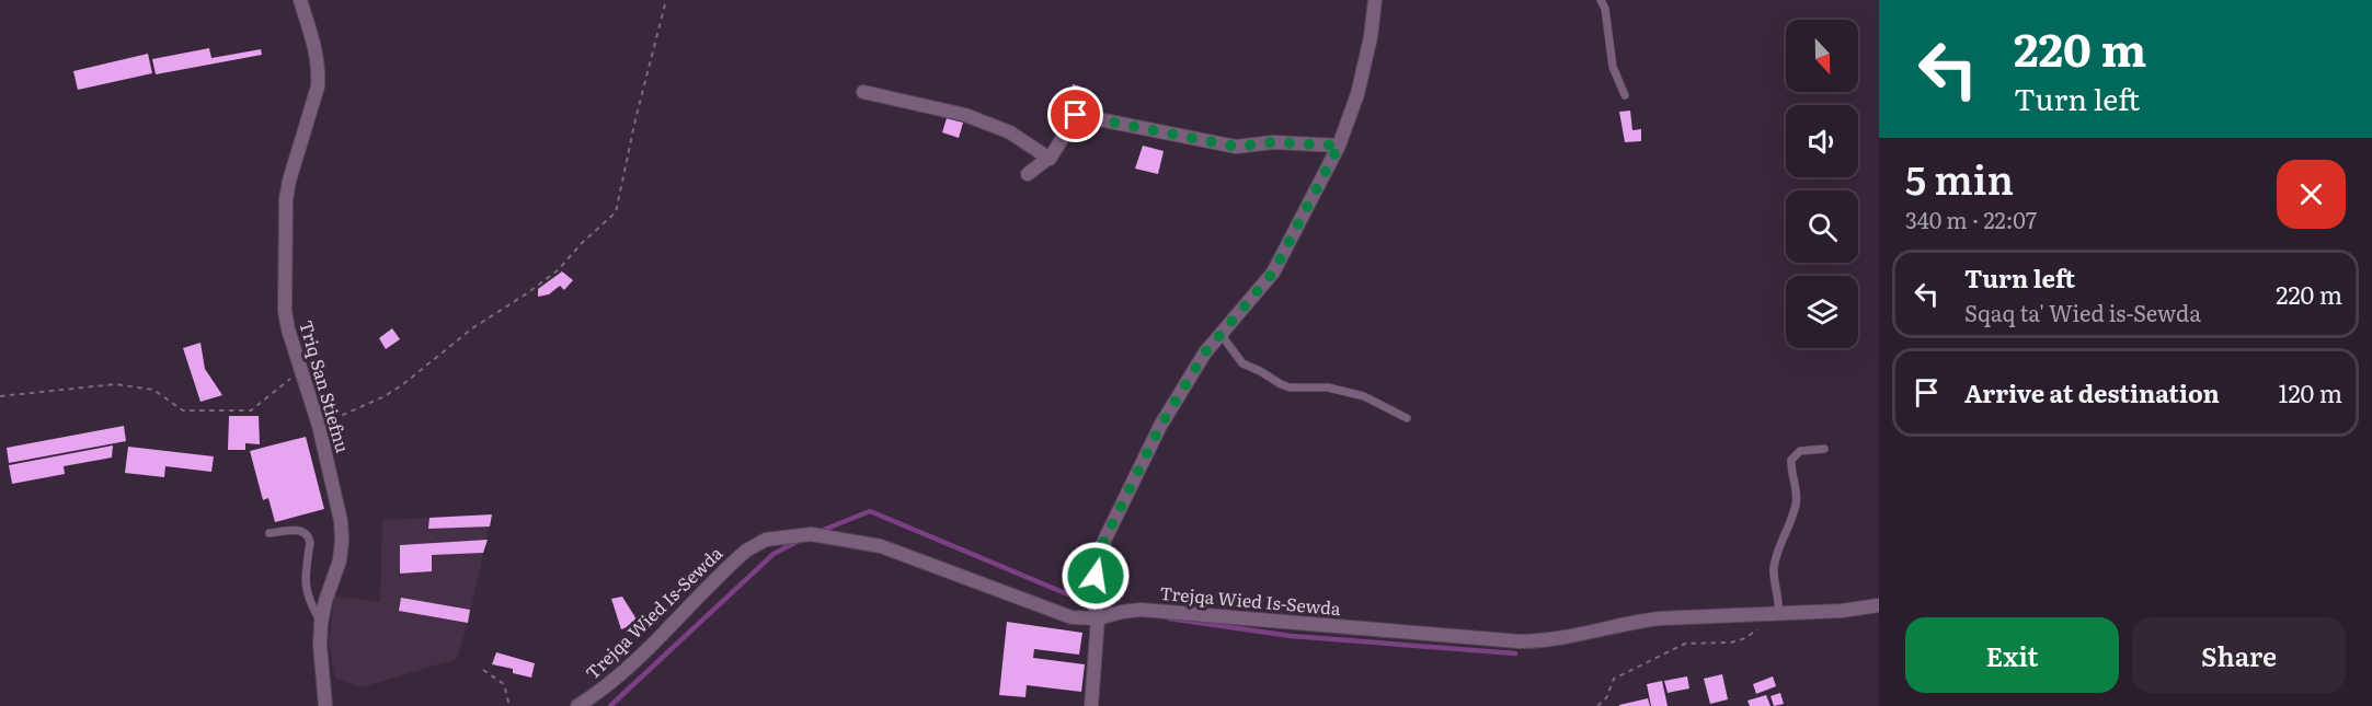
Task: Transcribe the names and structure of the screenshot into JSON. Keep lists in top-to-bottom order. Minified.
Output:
{"streets":{"street":["Triq San Stiefnu","Trejqa Wied Is-Sewda"]},"north":"bottom","page":{"turn":["220 m","Turn left"],"heading":["5 min","340 m · 22:07"],"list":[{"name":"Turn left","note":"Sqaq ta' Wied is-Sewda","value":"220 m"},{"name":"Arrive at destination","value":"120 m"}],"buttons":["Exit","Share"]}}
